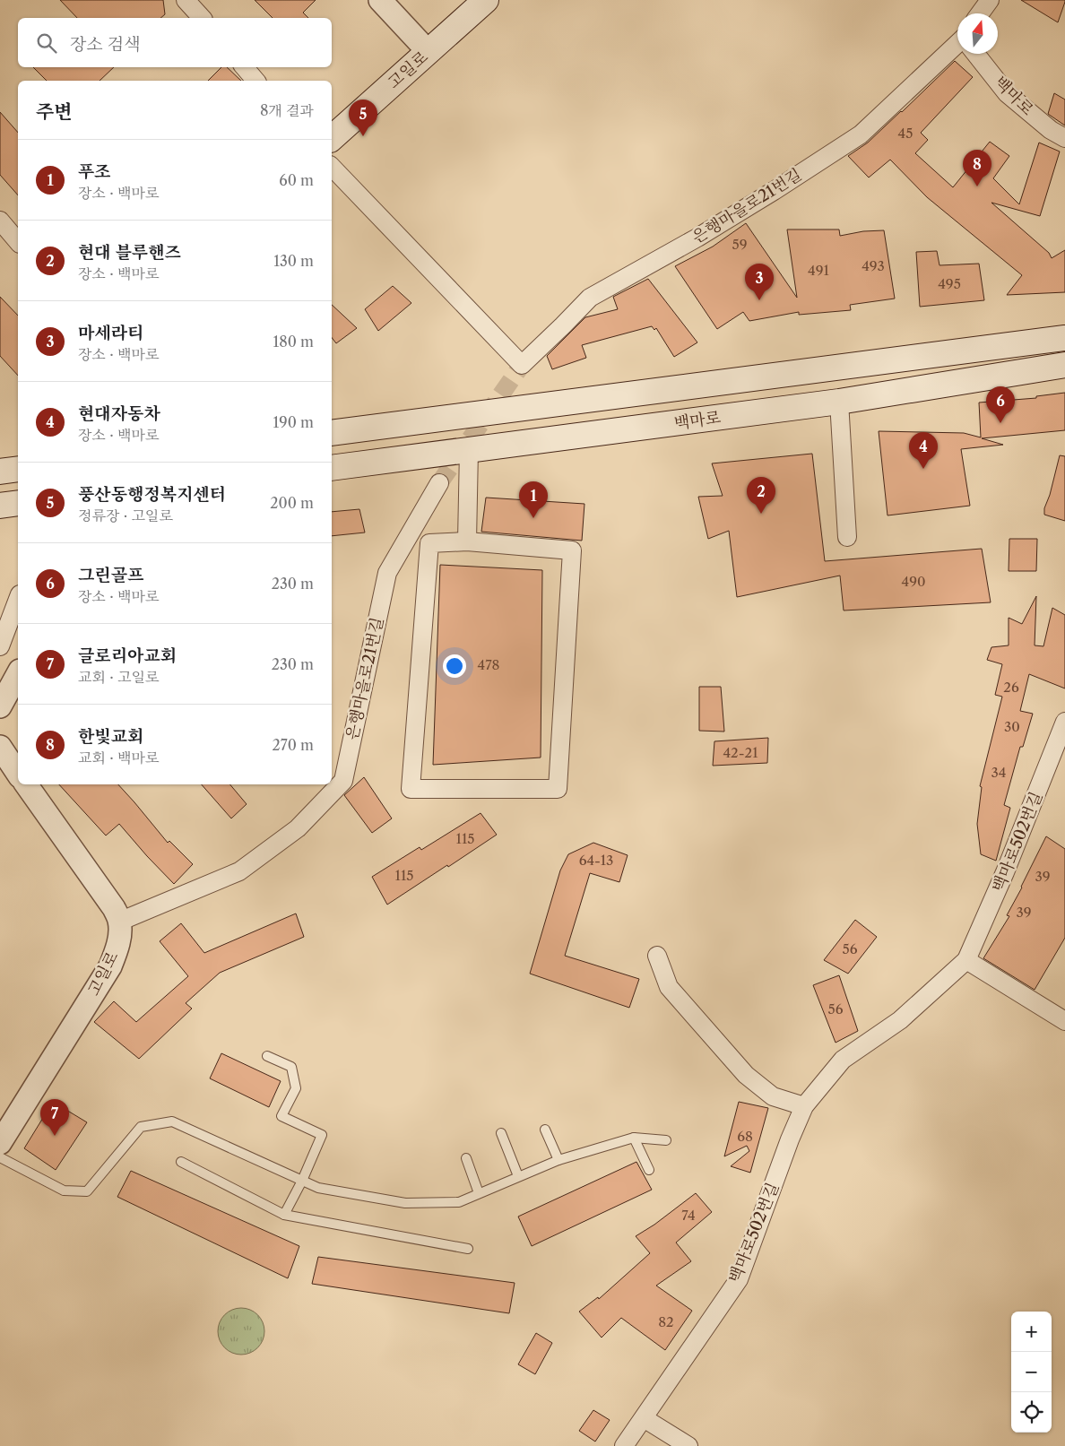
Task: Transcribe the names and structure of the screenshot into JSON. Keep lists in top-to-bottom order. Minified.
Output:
{"streets":{"main road":["고일로","백마로"],"street":["은행마을로21번길","백마로502번길"]},"crossings":[["고일로","은행마을로21번길"]],"house_numbers":["45","59","493","491","495","490","478","26","30","42-21","34","115","64-13","115","39","39","56","56","68","74","82"],"north":"top","page":{"search":"장소 검색","heading":["주변","8개 결과"],"pins":["5","8","3","6","4","2","1","7"],"list":[{"mark":"1","name":"푸조","note":"장소 · 백마로","value":"60 m"},{"mark":"2","name":"현대 블루핸즈","note":"장소 · 백마로","value":"130 m"},{"mark":"3","name":"마세라티","note":"장소 · 백마로","value":"180 m"},{"mark":"4","name":"현대자동차","note":"장소 · 백마로","value":"190 m"},{"mark":"5","name":"풍산동행정복지센터","note":"정류장 · 고일로","value":"200 m"},{"mark":"6","name":"그린골프","note":"장소 · 백마로","value":"230 m"},{"mark":"7","name":"글로리아교회","note":"교회 · 고일로","value":"230 m"},{"mark":"8","name":"한빛교회","note":"교회 · 백마로","value":"270 m"}],"map_buttons":["+","−"]}}
